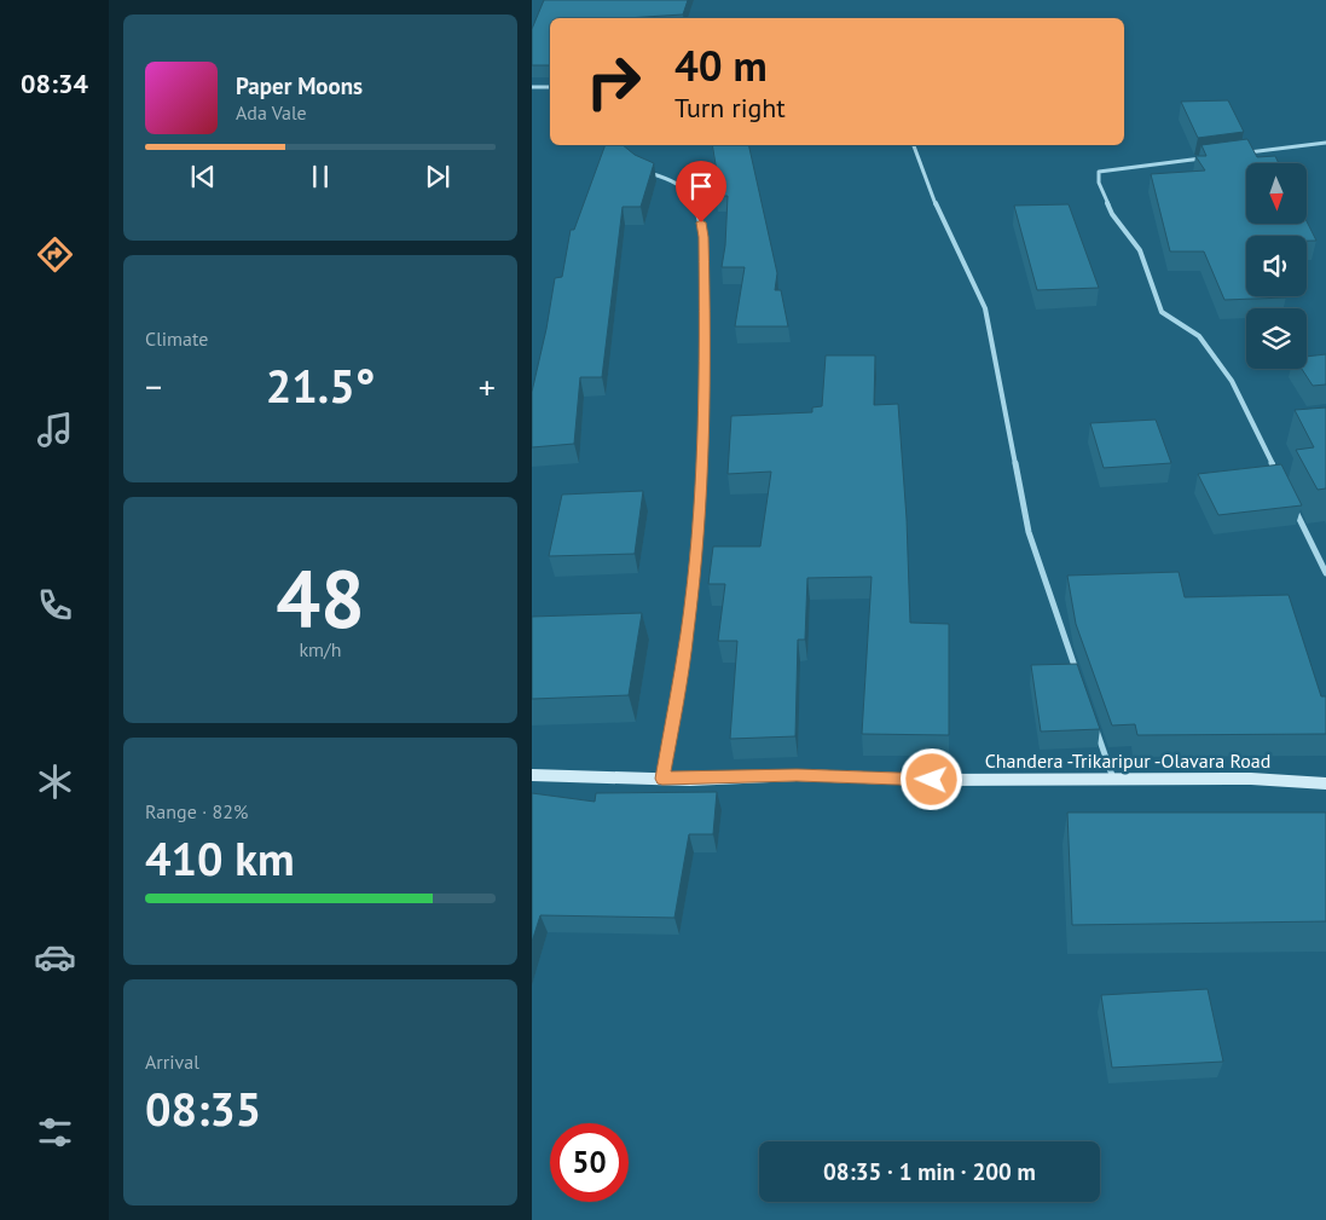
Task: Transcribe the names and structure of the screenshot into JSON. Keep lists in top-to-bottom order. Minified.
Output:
{"streets":{"main road":["Chandera -Trikaripur -Olavara Road"]},"north":"bottom","page":{"tabs":"08:34","turn":["40 m","Turn right"],"song":["Paper Moons","Ada Vale"],"tile":["Climate",["48","km/h"],["Range · 82%","410 km"],["Arrival","08:35"]],"heat":["−","21.5°","+"],"limit":"50","trip":"08:35 · 1 min · 200 m"}}
